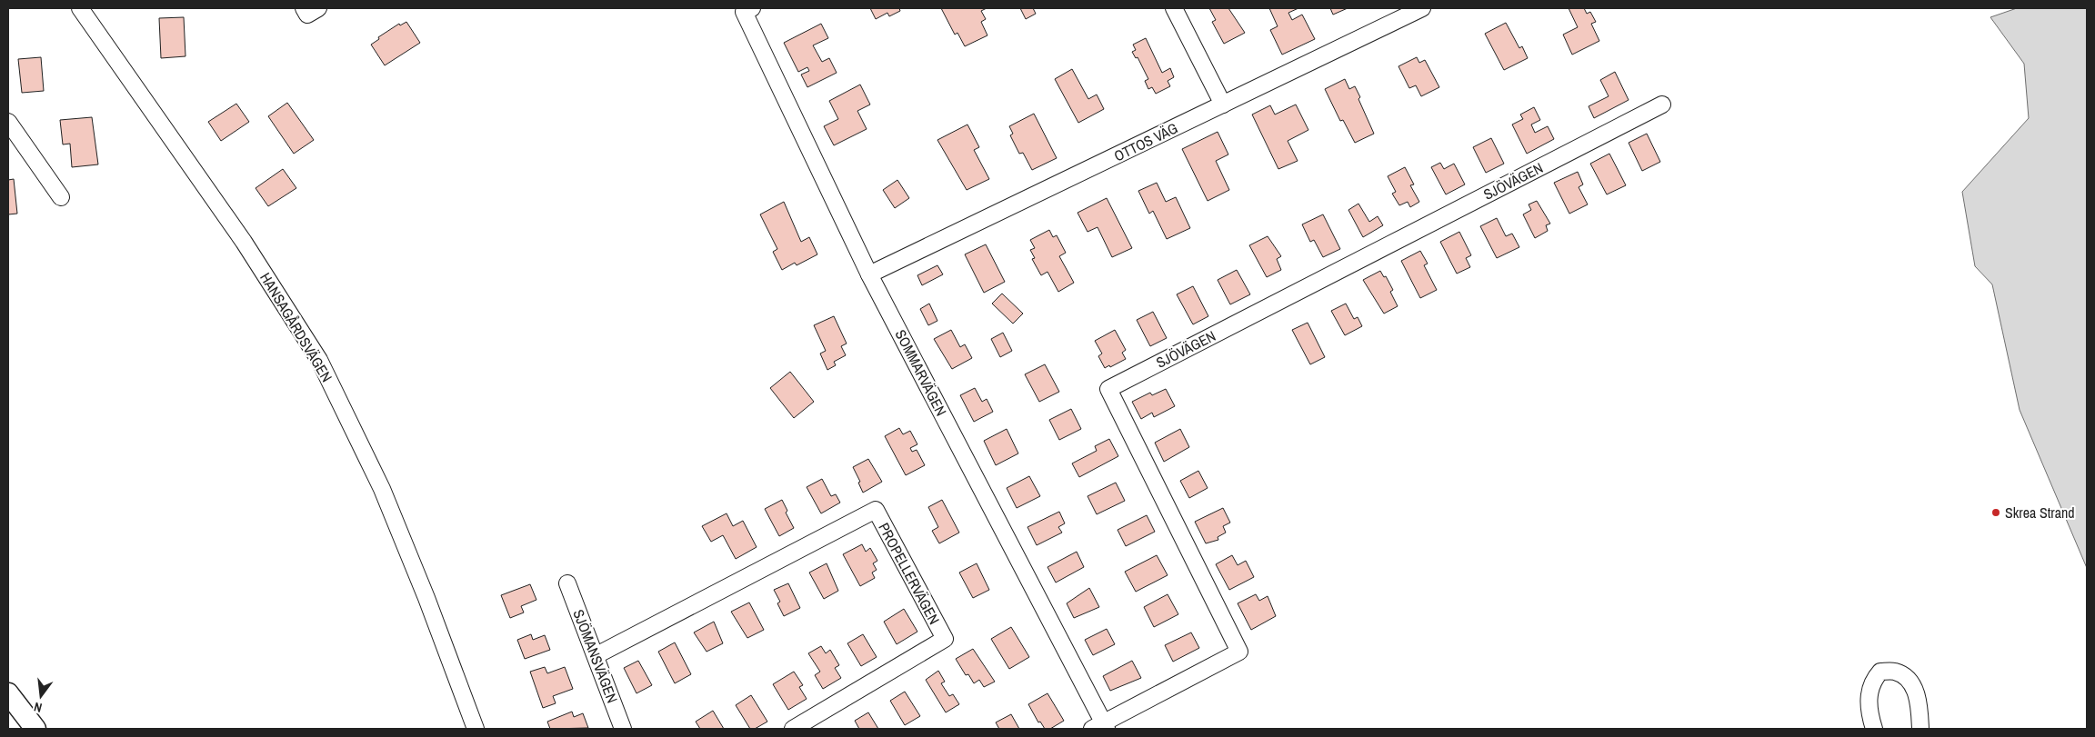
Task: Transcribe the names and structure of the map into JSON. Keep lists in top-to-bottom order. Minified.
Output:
{"streets":{"street":["OTTOS VÄG","SJÖVÄGEN","HANSAGÅRDSVÄGEN","SOMMARVÄGEN","PROPELLERVÄGEN","SJÖMANSVÄGEN"]},"crossings":[["OTTOS VÄG","SOMMARVÄGEN"],["SJÖVÄGEN","SOMMARVÄGEN"],["PROPELLERVÄGEN","SJÖMANSVÄGEN"]],"places":["Skrea Strand"],"north":"bottom"}
